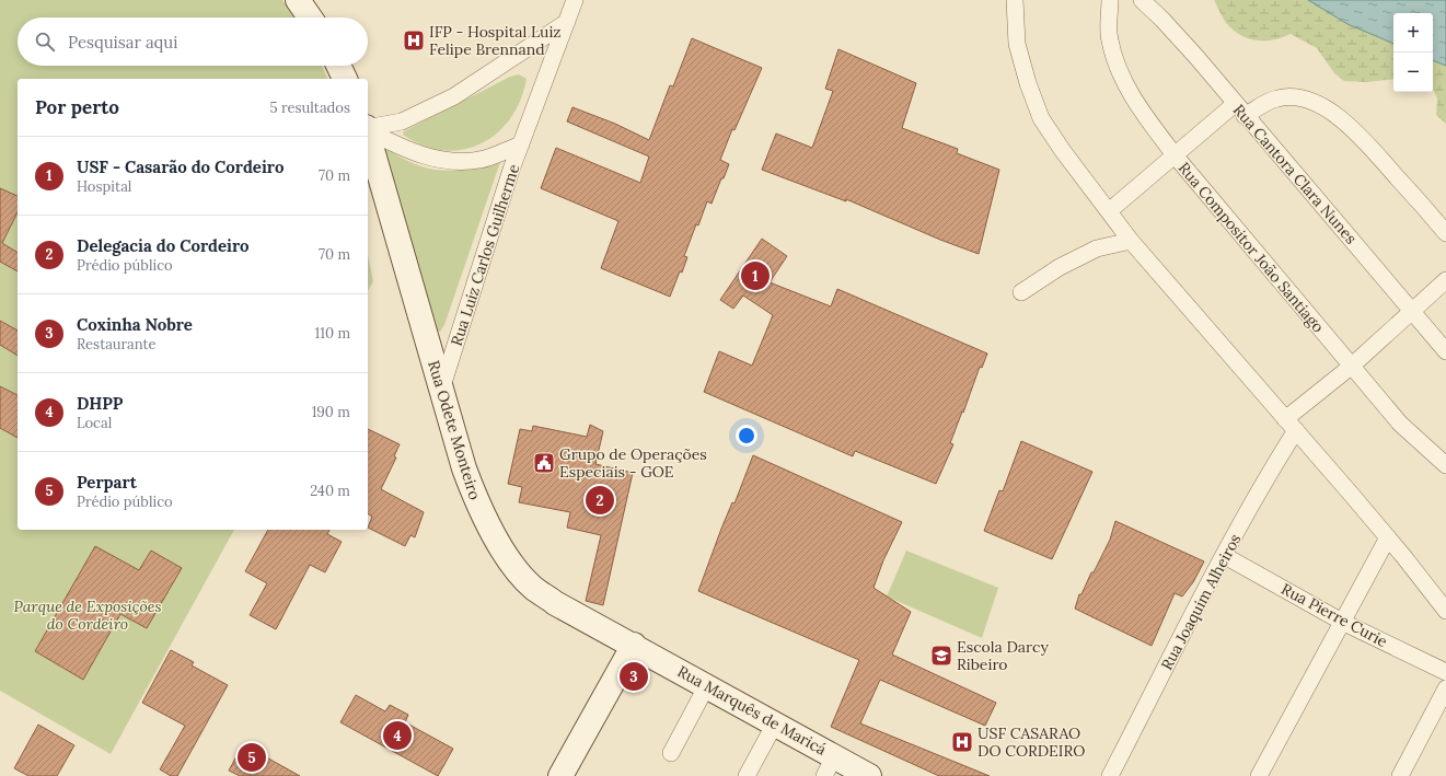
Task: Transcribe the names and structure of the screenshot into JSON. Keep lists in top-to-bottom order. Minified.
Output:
{"streets":{"main road":["Rua Odete Monteiro","Rua Marquês de Maricá"],"street":["Rua Cantora Clara Nunes","Rua Compositor João Santiago","Rua Luiz Carlos Guilherme","Rua Joaquim Alheiros","Rua Pierre Curie"]},"crossings":[["Rua Cantora Clara Nunes","Rua Joaquim Alheiros"],["Rua Compositor João Santiago","Rua Joaquim Alheiros"],["Rua Luiz Carlos Guilherme","Rua Odete Monteiro"],["Rua Odete Monteiro","Rua Marquês de Maricá"],["Rua Joaquim Alheiros","Rua Pierre Curie"]],"parks":["Parque de Exposições do Cordeiro"],"places":{"hospital":["IFP - Hospital Luiz Felipe Brennand","USF CASARAO DO CORDEIRO"],"public building":["Grupo de Operações Especiais - GOE"],"school or university":["Escola Darcy Ribeiro"]},"page":{"map_buttons":["+","−"],"search":"Pesquisar aqui","heading":["Por perto","5 resultados"],"list":[{"mark":"1","name":"USF - Casarão do Cordeiro","note":"Hospital","value":"70 m"},{"mark":"2","name":"Delegacia do Cordeiro","note":"Prédio público","value":"70 m"},{"mark":"3","name":"Coxinha Nobre","note":"Restaurante","value":"110 m"},{"mark":"4","name":"DHPP","note":"Local","value":"190 m"},{"mark":"5","name":"Perpart","note":"Prédio público","value":"240 m"}],"pins":["1","2","3","4","5"]}}
